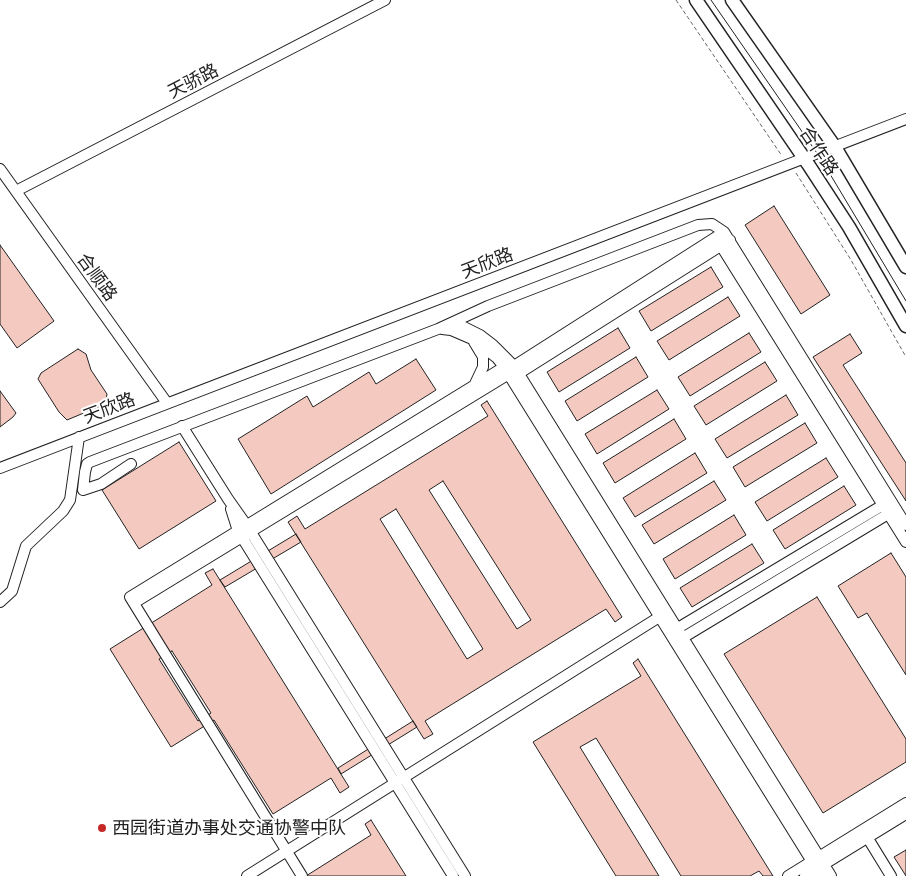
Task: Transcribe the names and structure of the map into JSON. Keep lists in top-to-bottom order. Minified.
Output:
{"streets":{"main road":["合作路"],"street":["天骄路","天欣路","合顺路"]},"crossings":[["天骄路","合顺路"],["合作路","天欣路"],["天欣路","合顺路"]],"places":["西园街道办事处交通协警中队"]}
